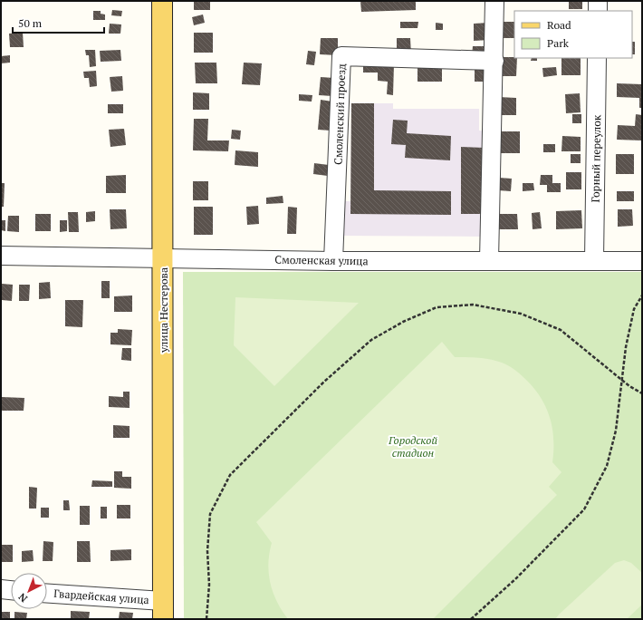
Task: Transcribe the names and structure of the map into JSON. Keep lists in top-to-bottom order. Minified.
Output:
{"streets":{"main road":["улица Нестерова"],"street":["Смоленский проезд","Горный переулок","Смоленская улица","Гвардейская улица"]},"crossings":[["Смоленский проезд","Смоленская улица"],["Горный переулок","Смоленская улица"],["Смоленская улица","улица Нестерова"],["улица Нестерова","Гвардейская улица"]],"parks":["Городской стадион"],"legend":["Road","Park"],"scale_bar":"50 m","north":"bottom left"}
